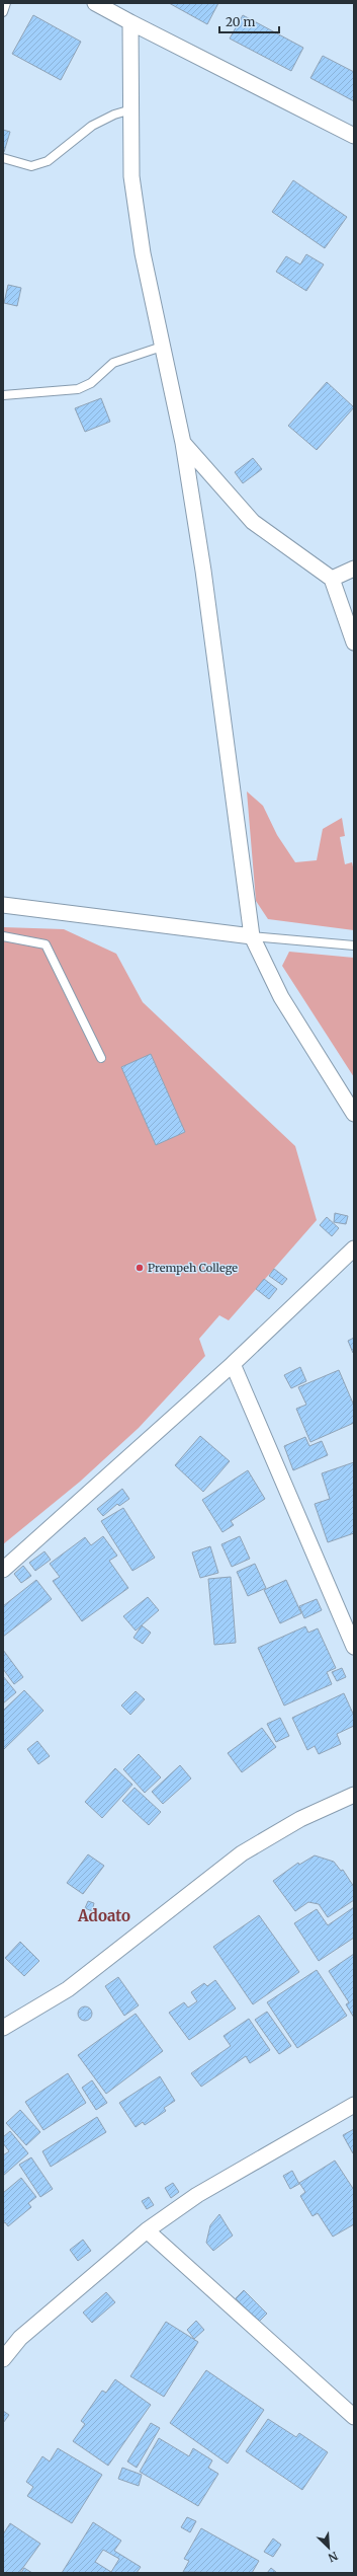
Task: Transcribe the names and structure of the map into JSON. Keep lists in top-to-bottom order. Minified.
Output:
{"districts":["Adoato"],"places":["Prempeh College"],"scale_bar":"20 m","north":"bottom right"}
